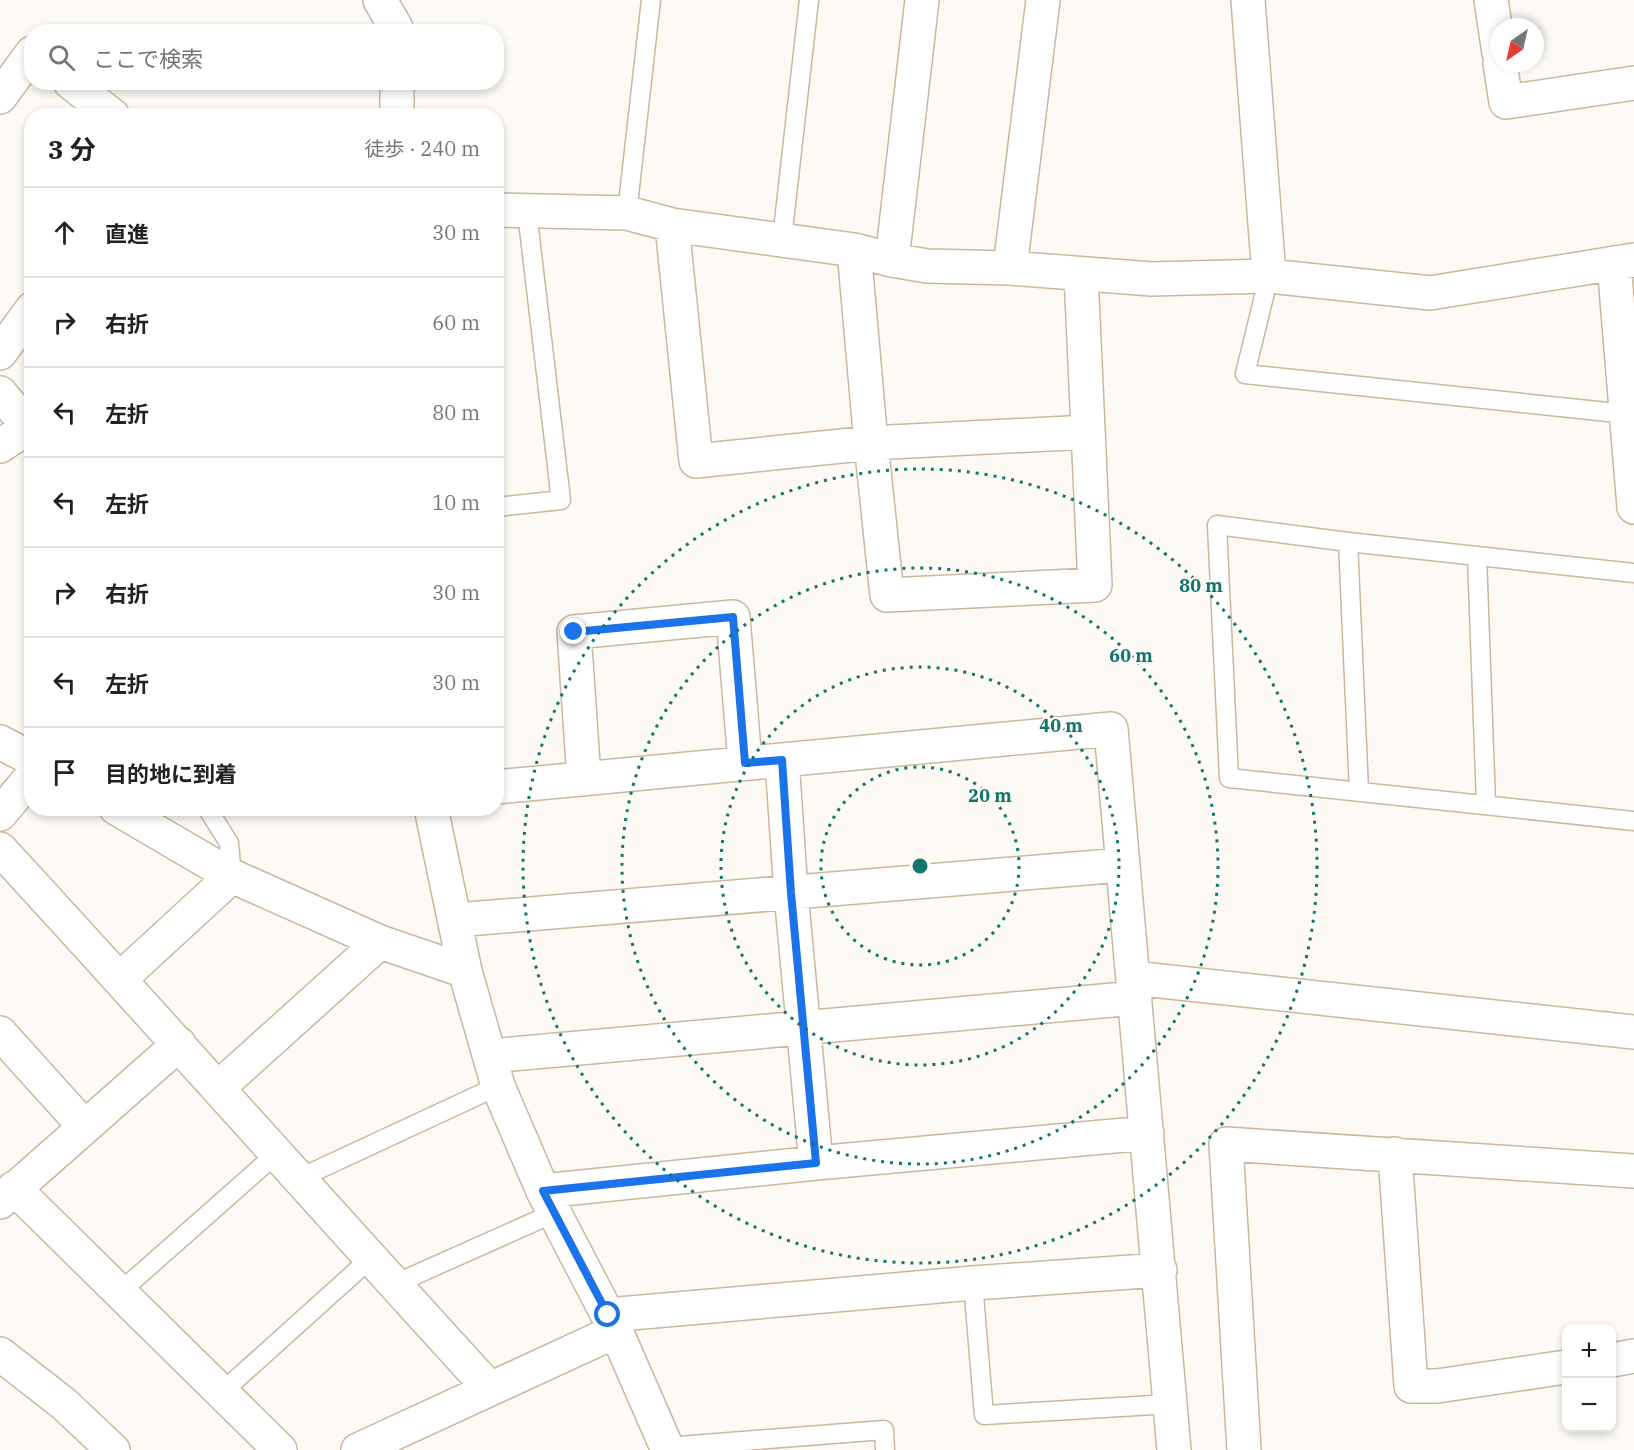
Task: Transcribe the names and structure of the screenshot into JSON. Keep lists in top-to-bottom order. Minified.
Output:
{"north":"bottom left","page":{"search":"ここで検索","heading":["3 分","徒歩 · 240 m"],"list":[["直進","30 m"],["右折","60 m"],["左折","80 m"],["左折","10 m"],["右折","30 m"],["左折","30 m"],"目的地に到着"],"map_buttons":["+","−"]},"rings":["80 m","60 m","40 m","20 m"]}
